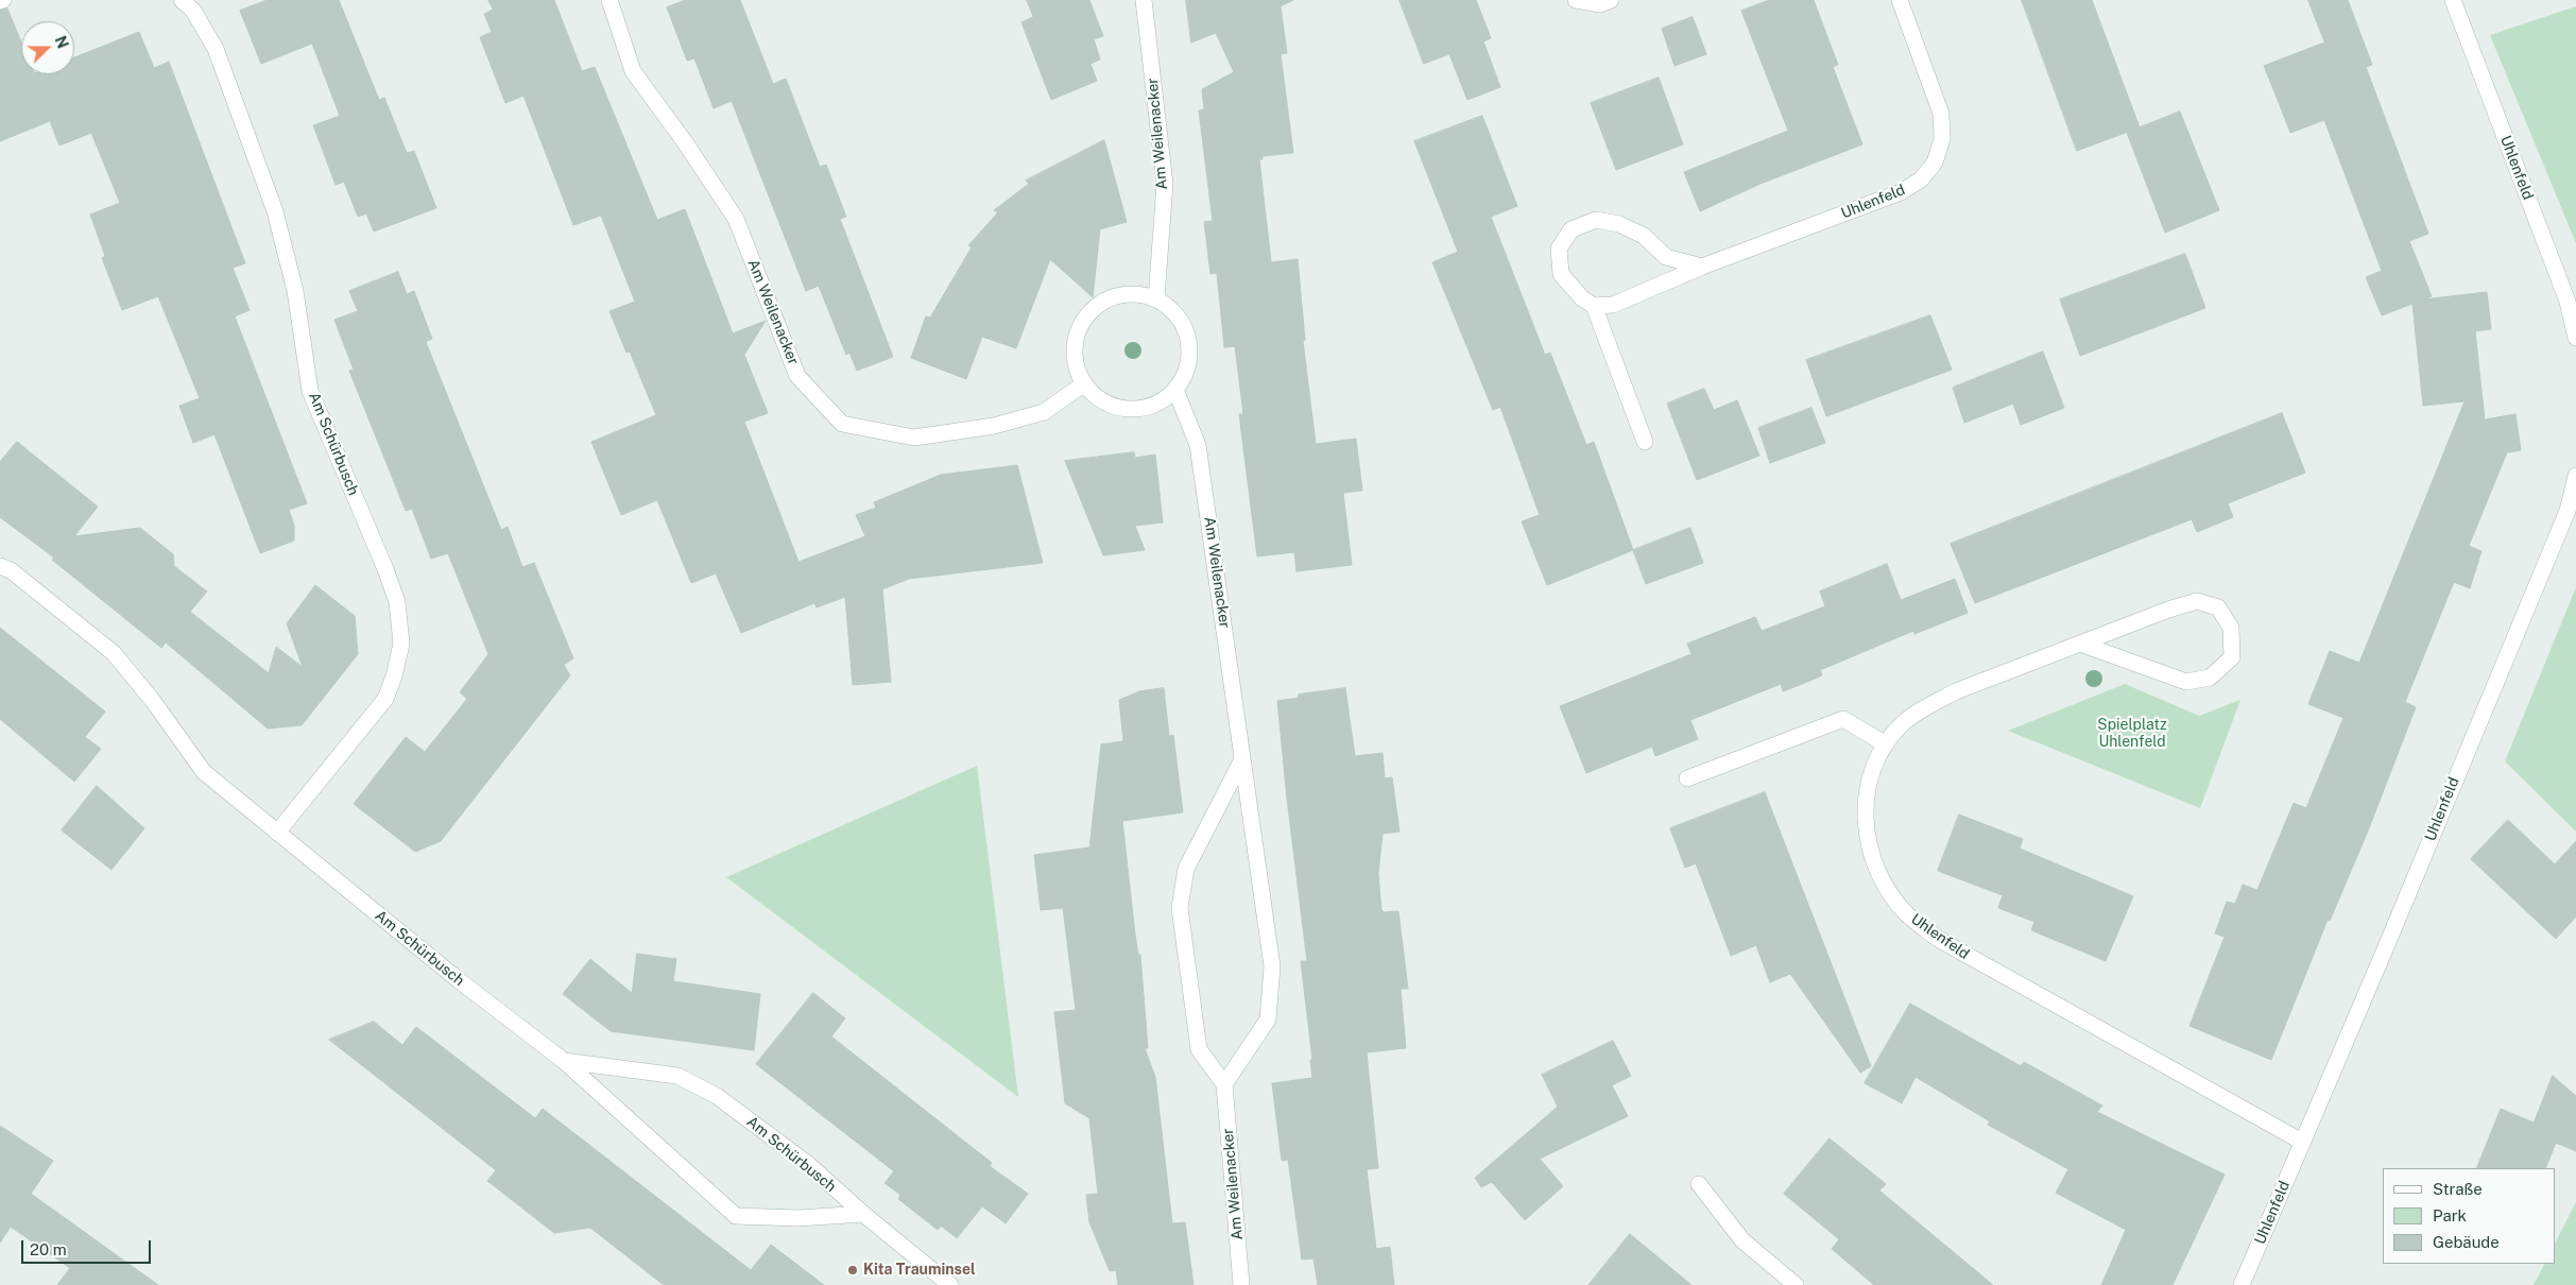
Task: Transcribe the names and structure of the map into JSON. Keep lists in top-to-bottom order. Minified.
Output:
{"streets":{"street":["Am Weilenacker","Uhlenfeld","Am Schürbusch"]},"parks":["Spielplatz Uhlenfeld"],"places":["Kita Trauminsel"],"legend":["Straße","Park","Gebäude"],"scale_bar":"20 m","north":"right"}
